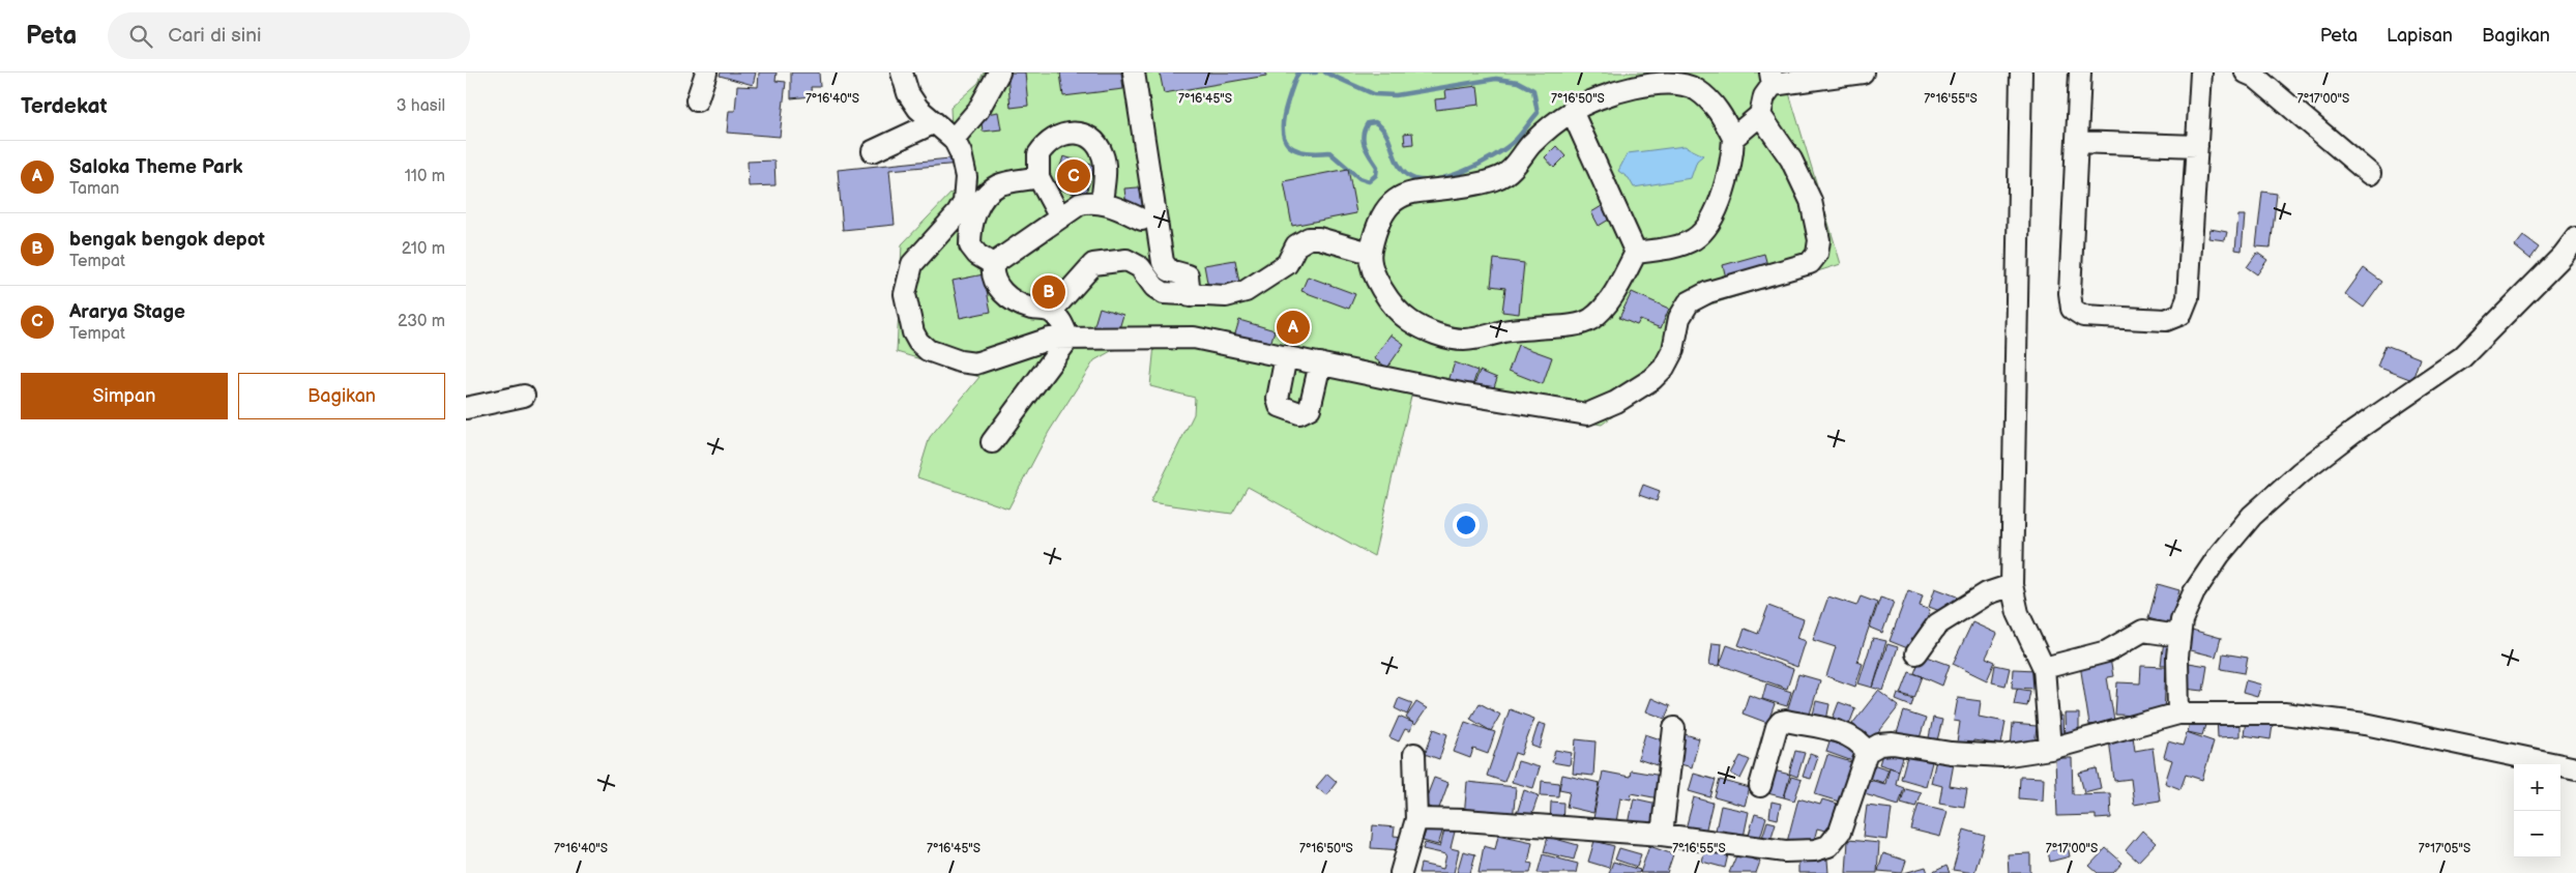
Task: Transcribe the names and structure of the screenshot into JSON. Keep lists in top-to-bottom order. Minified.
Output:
{"page":{"header":"Peta","search":"Cari di sini","nav":["Peta","Lapisan","Bagikan"],"heading":["Terdekat","3 hasil"],"list":[{"mark":"A","name":"Saloka Theme Park","note":"Taman","value":"110 m"},{"mark":"B","name":"bengak bengok depot","note":"Tempat","value":"210 m"},{"mark":"C","name":"Ararya Stage","note":"Tempat","value":"230 m"}],"pins":["C","B","A"],"buttons":["Simpan","Bagikan"],"map_buttons":["+","−"]},"coordinates":["7°16'40\"S","7°16'45\"S","7°16'50\"S","7°16'55\"S","7°17'00\"S","7°17'05\"S"]}
